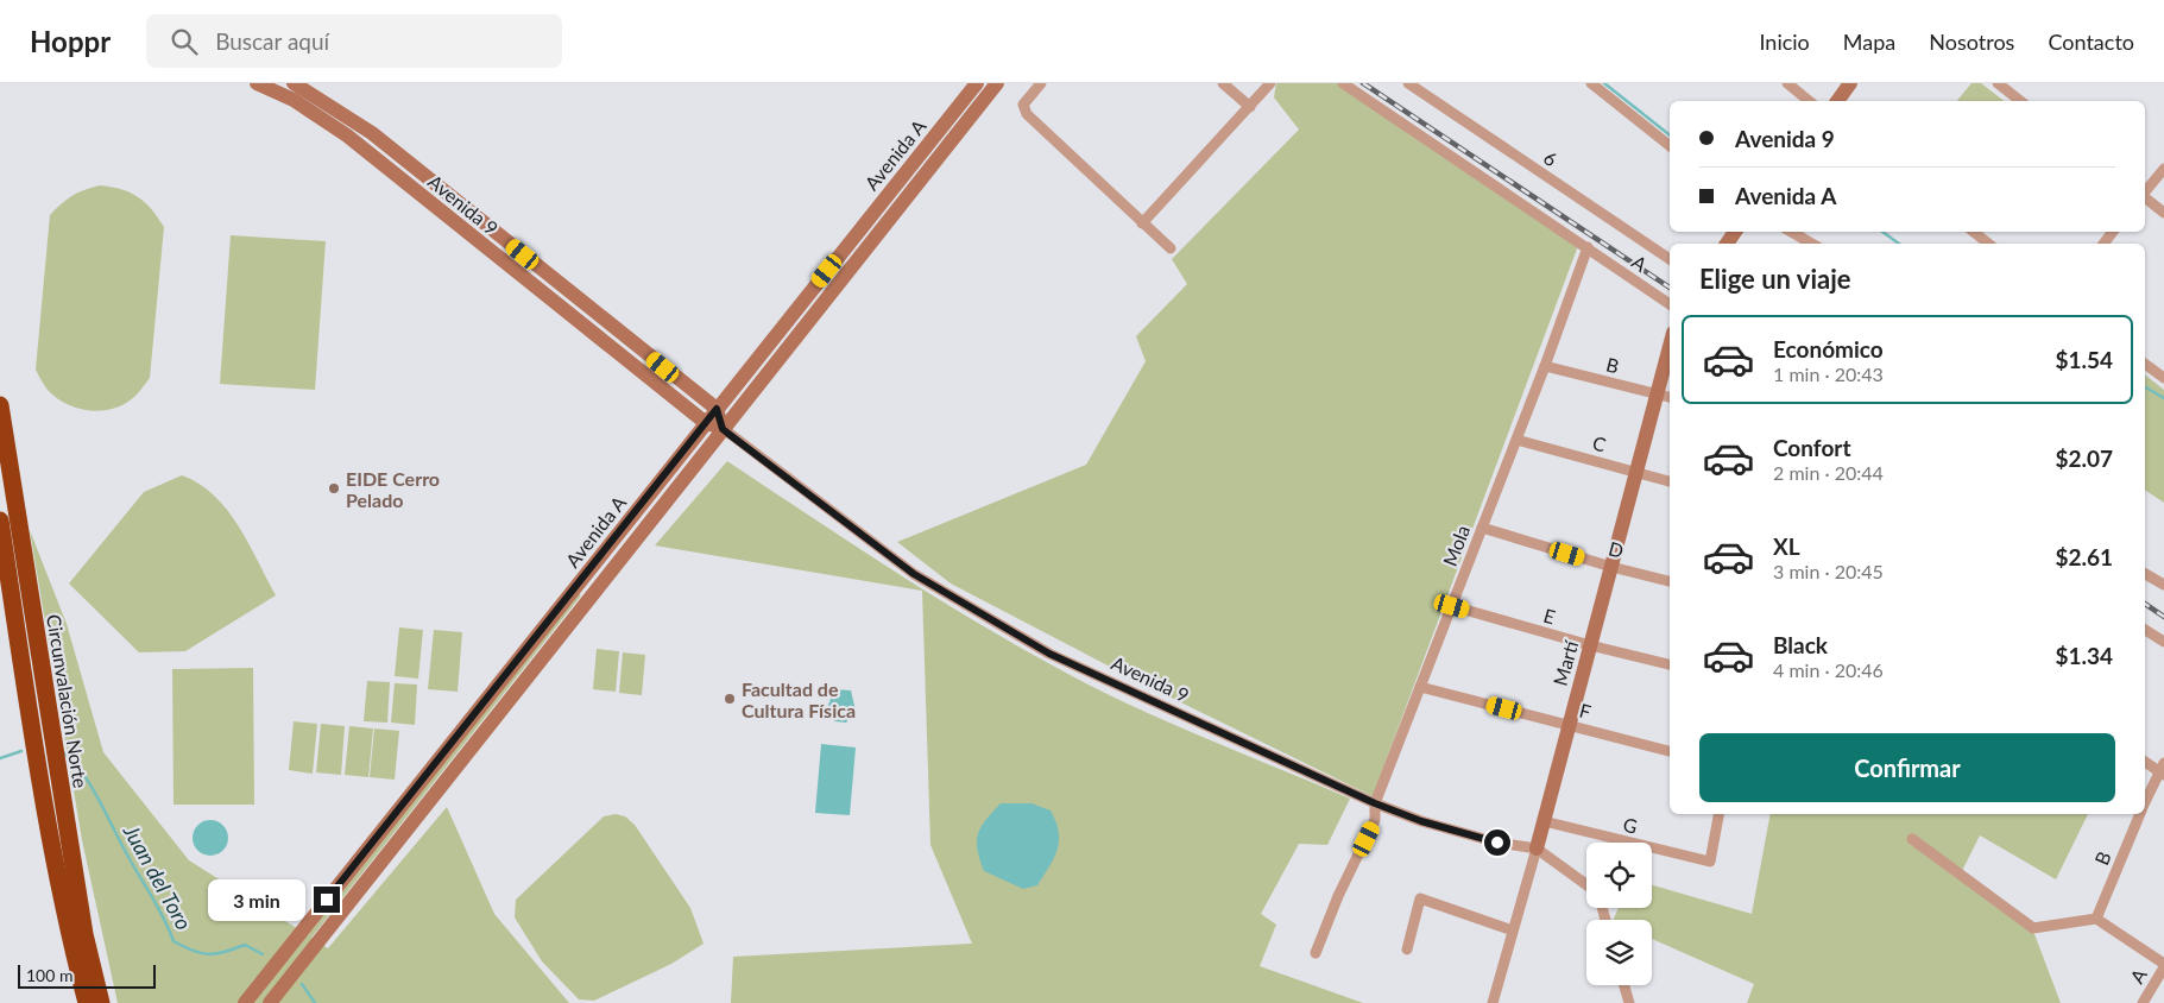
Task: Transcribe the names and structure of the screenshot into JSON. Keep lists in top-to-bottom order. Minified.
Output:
{"streets":{"highway":["Circunvalación Norte"],"main road":["Avenida A","Avenida 9","Martí"],"street":["6","A","B","C","Mola","D","E","F","G"]},"crossings":[["Avenida A","Avenida 9"],["Avenida 9","Mola"],["Avenida 9","Martí"],["A","Mola"],["B","Mola"],["B","Martí"],["C","Mola"],["C","Martí"],["Mola","D"],["Mola","E"],["Mola","F"],["D","Martí"],["E","Martí"],["Martí","F"],["Martí","G"]],"water":["Juan del Toro"],"places":["EIDE Cerro Pelado","Facultad de Cultura Física"],"scale_bar":"100 m","page":{"header":"Hoppr","search":"Buscar aquí","nav":["Inicio","Mapa","Nosotros","Contacto"],"banner":["Avenida 9","Avenida A"],"heading":"Elige un viaje","list":[{"name":"Económico","note":"1 min · 20:43","value":"$1.54"},{"name":"Confort","note":"2 min · 20:44","value":"$2.07"},{"name":"XL","note":"3 min · 20:45","value":"$2.61"},{"name":"Black","note":"4 min · 20:46","value":"$1.34"}],"buttons":"Confirmar","bubble":"3 min","scale":"100 m"}}
